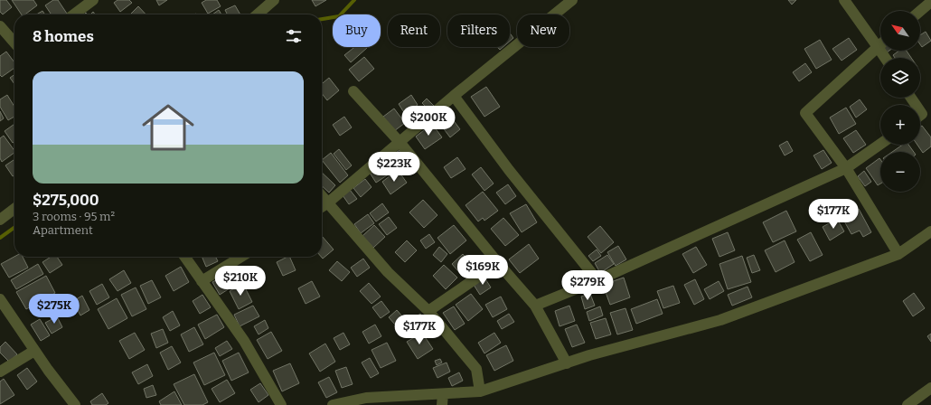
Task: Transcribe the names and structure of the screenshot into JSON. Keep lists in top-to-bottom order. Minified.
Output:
{"north":"top left","page":{"map_buttons":["+","−"],"chip":["Buy","Rent","Filters","New"],"heading":"8 homes","list":[{"name":"$275,000","note":"3 rooms · 95 m² · Apartment"}],"price":["$200K","$223K","$177K","$169K","$210K","$279K","$275K","$177K"]}}
